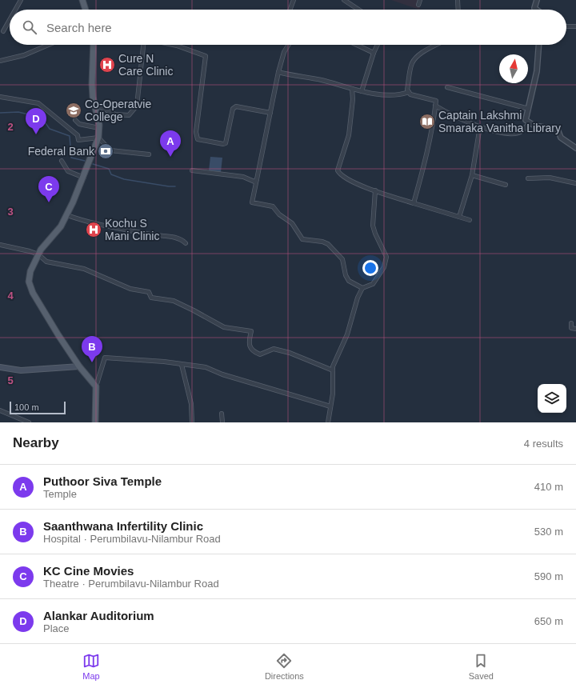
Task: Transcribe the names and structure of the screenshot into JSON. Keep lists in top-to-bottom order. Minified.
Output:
{"places":{"hospital":["Cure N Care Clinic","Kochu S Mani Clinic"],"school or university":["Co-Operatvie College"],"library":["Captain Lakshmi Smaraka Vanitha Library"],"bank":["Federal Bank"]},"scale_bar":"100 m","north":"top","page":{"search":"Search here","pins":["D","A","C","B"],"scale":"100 m","heading":["Nearby","4 results"],"list":[{"mark":"A","name":"Puthoor Siva Temple","note":"Temple","value":"410 m"},{"mark":"B","name":"Saanthwana Infertility Clinic","note":"Hospital · Perumbilavu-Nilambur Road","value":"530 m"},{"mark":"C","name":"KC Cine Movies","note":"Theatre · Perumbilavu-Nilambur Road","value":"590 m"},{"mark":"D","name":"Alankar Auditorium","note":"Place","value":"650 m"}],"nav":["Map","Directions","Saved"]},"grid":{"rows":["2","3","4","5"]}}
